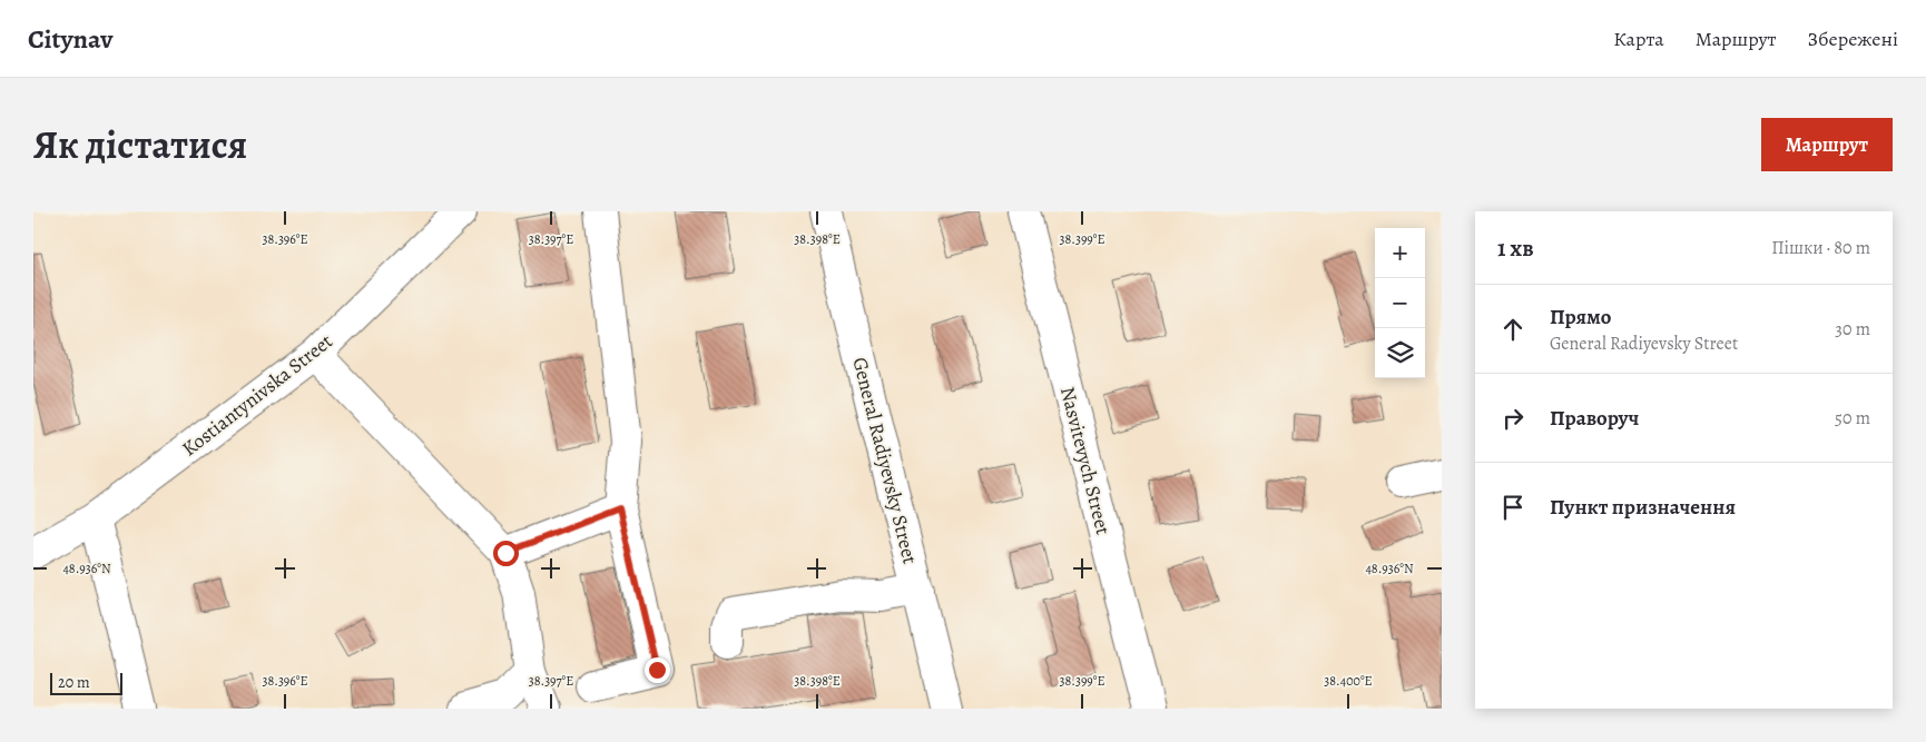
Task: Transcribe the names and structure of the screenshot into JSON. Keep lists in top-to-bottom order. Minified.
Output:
{"streets":{"street":["Kostiantynivska Street","General Radiyevsky Street","Nasvitevych Street"]},"scale_bar":"20 m","page":{"header":"Citynav","nav":["Карта","Маршрут","Збережені"],"title":"Як дістатися","buttons":"Маршрут","heading":["1 хв","Пішки · 80 m"],"map_buttons":["+","−"],"list":[["Прямо","General Radiyevsky Street","30 m"],["Праворуч","50 m"],"Пункт призначення"],"scale":"20 m"},"coordinates":["38.396°E","38.397°E","38.398°E","38.399°E","48.936°N","38.400°E"]}
